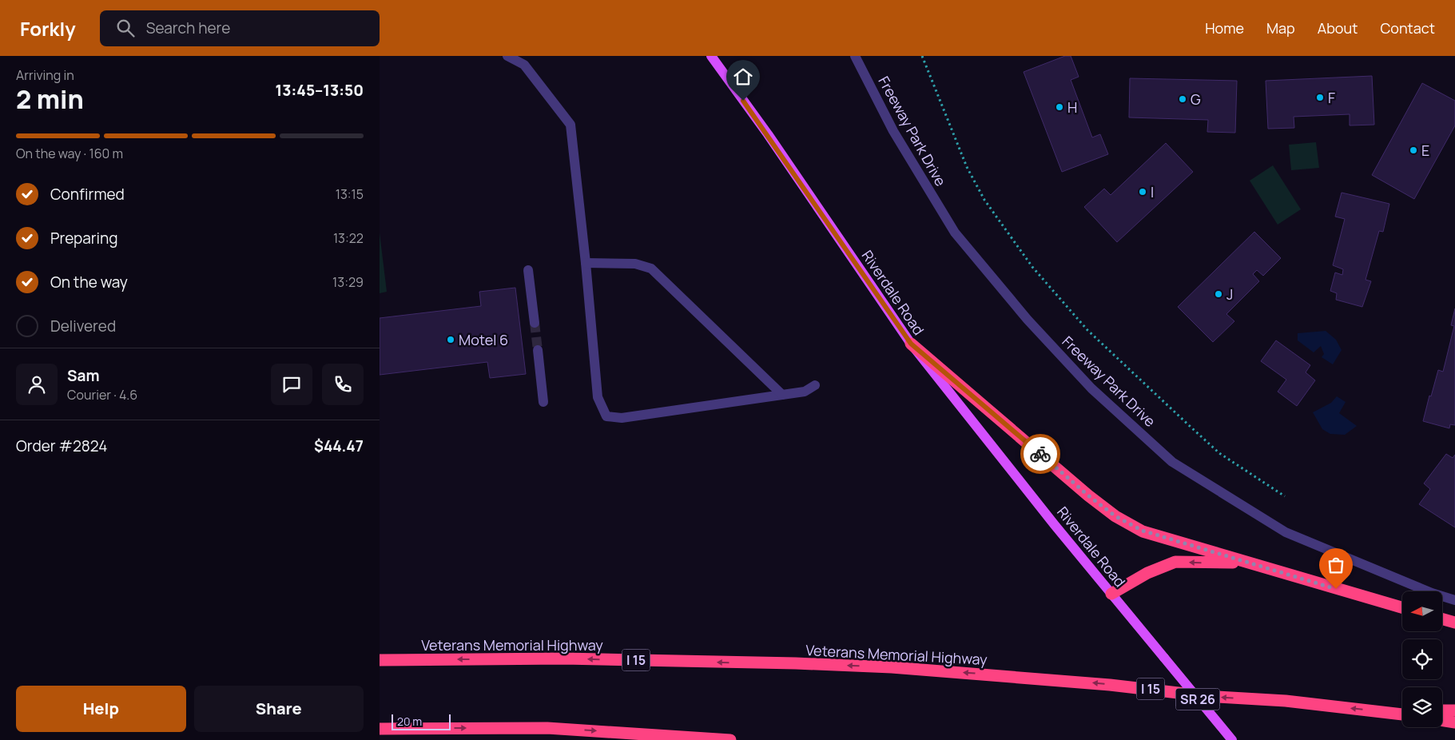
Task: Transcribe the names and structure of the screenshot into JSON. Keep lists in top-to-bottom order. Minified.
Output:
{"streets":{"highway":["Veterans Memorial Highway","I 15"],"main road":["Riverdale Road","SR 26"],"street":["Freeway Park Drive"]},"places":["F","G","H","E","I","J","Motel 6"],"scale_bar":"20 m","north":"left","page":{"header":"Forkly","search":"Search here","nav":["Home","Map","About","Contact"],"heading":["2 min","Arriving in","13:45–13:50"],"panel":["Sam","Courier · 4.6","Order #2824","$44.47"],"bar":"On the way · 160 m","list":[["Confirmed","13:15"],["Preparing","13:22"],["On the way","13:29"],"Delivered"],"buttons":["Help","Share"],"scale":"20 m"}}
